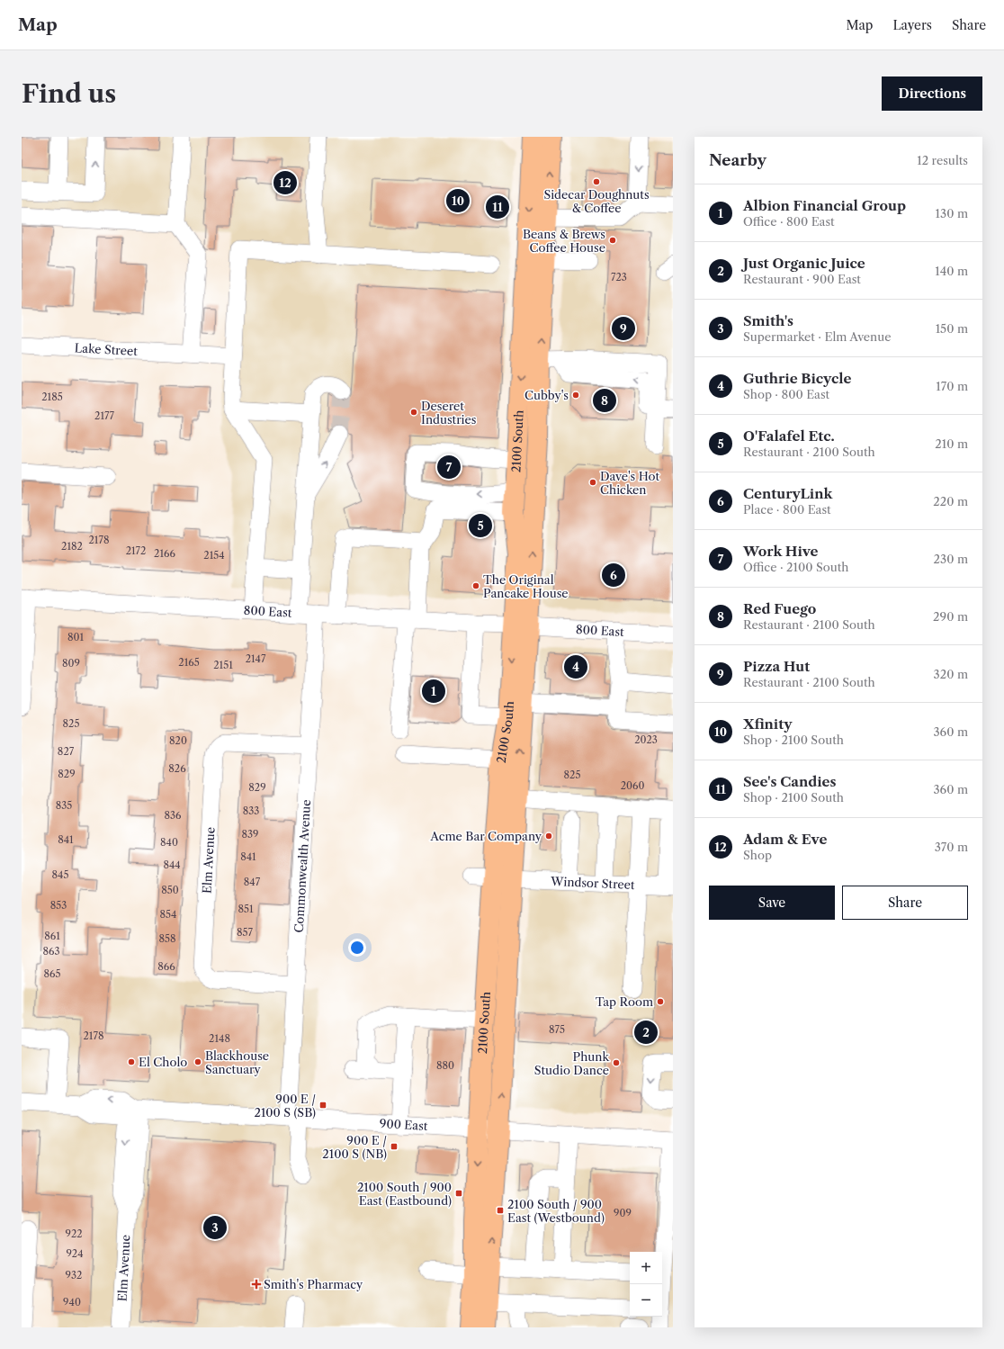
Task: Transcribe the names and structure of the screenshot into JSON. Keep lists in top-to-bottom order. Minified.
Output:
{"streets":{"main road":["2100 South"],"street":["Lake Street","800 East","Elm Avenue","Commonwealth Avenue","Windsor Street","900 East"]},"crossings":[["2100 South","800 East"],["2100 South","Windsor Street"],["2100 South","900 East"],["800 East","Commonwealth Avenue"],["Elm Avenue","Commonwealth Avenue"],["Elm Avenue","900 East"],["Commonwealth Avenue","900 East"]],"places":{"other":["Sidecar Doughnuts & Coffee","Beans & Brews Coffee House","Cubby's","Deseret Industries","Dave's Hot Chicken","The Original Pancake House","Acme Bar Company","Tap Room","El Cholo","Blackhouse Sanctuary","Phunk Studio Dance"],"transit":["900 E / 2100 S (SB)","900 E / 2100 S (NB)","2100 South / 900 East (Eastbound)","2100 South / 900 East (Westbound)"],"health":["Smith's Pharmacy"]},"house_numbers":["723","2185","2177","2178","2182","2172","2166","2154","801","2147","2165","809","2151","825","2023","820","827","826","829","825","2060","829","835","833","836","839","841","840","841","844","845","847","850","853","851","854","857","861","858","863","866","865","875","2178","2148","880","909","922","924","932","940"],"page":{"header":"Map","nav":["Map","Layers","Share"],"buttons":["Directions",["Save","Share"]],"title":"Find us","heading":["Nearby","12 results"],"pins":["12","10","11","9","8","7","5","6","4","1","2","3"],"list":[{"mark":"1","name":"Albion Financial Group","note":"Office · 800 East","value":"130 m"},{"mark":"2","name":"Just Organic Juice","note":"Restaurant · 900 East","value":"140 m"},{"mark":"3","name":"Smith's","note":"Supermarket · Elm Avenue","value":"150 m"},{"mark":"4","name":"Guthrie Bicycle","note":"Shop · 800 East","value":"170 m"},{"mark":"5","name":"O'Falafel Etc.","note":"Restaurant · 2100 South","value":"210 m"},{"mark":"6","name":"CenturyLink","note":"Place · 800 East","value":"220 m"},{"mark":"7","name":"Work Hive","note":"Office · 2100 South","value":"230 m"},{"mark":"8","name":"Red Fuego","note":"Restaurant · 2100 South","value":"290 m"},{"mark":"9","name":"Pizza Hut","note":"Restaurant · 2100 South","value":"320 m"},{"mark":"10","name":"Xfinity","note":"Shop · 2100 South","value":"360 m"},{"mark":"11","name":"See's Candies","note":"Shop · 2100 South","value":"360 m"},{"mark":"12","name":"Adam & Eve","note":"Shop","value":"370 m"}],"map_buttons":["+","−"]}}
